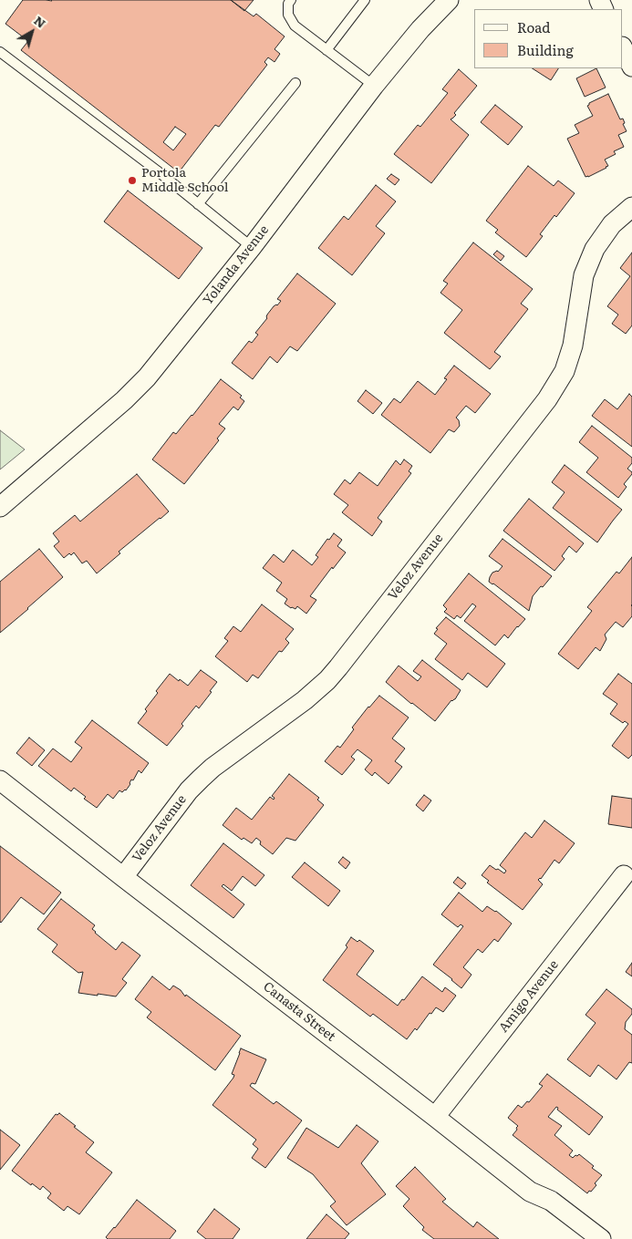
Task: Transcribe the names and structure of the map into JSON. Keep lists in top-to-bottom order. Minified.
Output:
{"streets":{"street":["Yolanda Avenue","Veloz Avenue","Amigo Avenue","Canasta Street"]},"crossings":[["Veloz Avenue","Canasta Street"],["Amigo Avenue","Canasta Street"]],"places":["Portola Middle School"],"legend":["Road","Building"],"north":"top right"}
